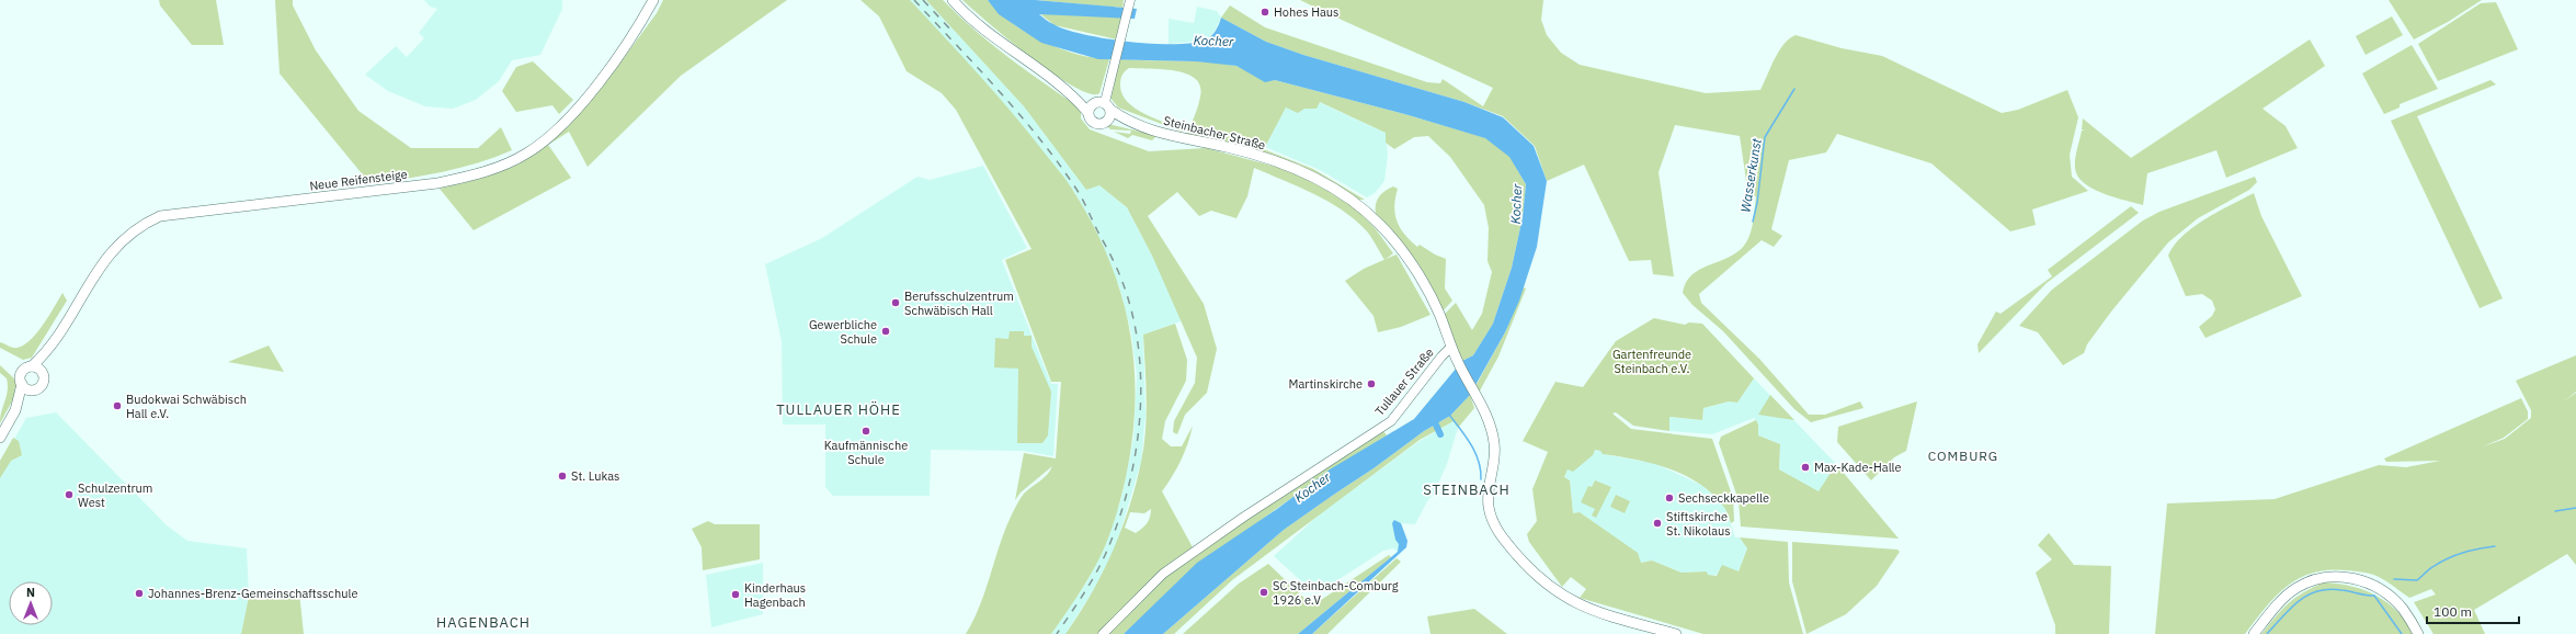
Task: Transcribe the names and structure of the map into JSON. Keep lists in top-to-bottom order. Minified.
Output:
{"streets":{"main road":["Steinbacher Straße","Neue Reifensteige"],"street":["Tullauer Straße"]},"crossings":[["Steinbacher Straße","Tullauer Straße"]],"districts":["TULLAUER HÖHE","COMBURG","STEINBACH","HAGENBACH"],"water":["Kocher","Wasserkunst"],"parks":["Gartenfreunde Steinbach e.V."],"places":["Hohes Haus","Berufsschulzentrum Schwäbisch Hall","Gewerbliche Schule","Martinskirche","Budokwai Schwäbisch Hall e.V.","Kaufmännische Schule","Max-Kade-Halle","St. Lukas","Schulzentrum West","Sechseckkapelle","Stiftskirche St. Nikolaus","SC Steinbach-Comburg 1926 e.V","Johannes-Brenz-Gemeinschaftsschule","Kinderhaus Hagenbach"],"scale_bar":"100 m","north":"top"}
